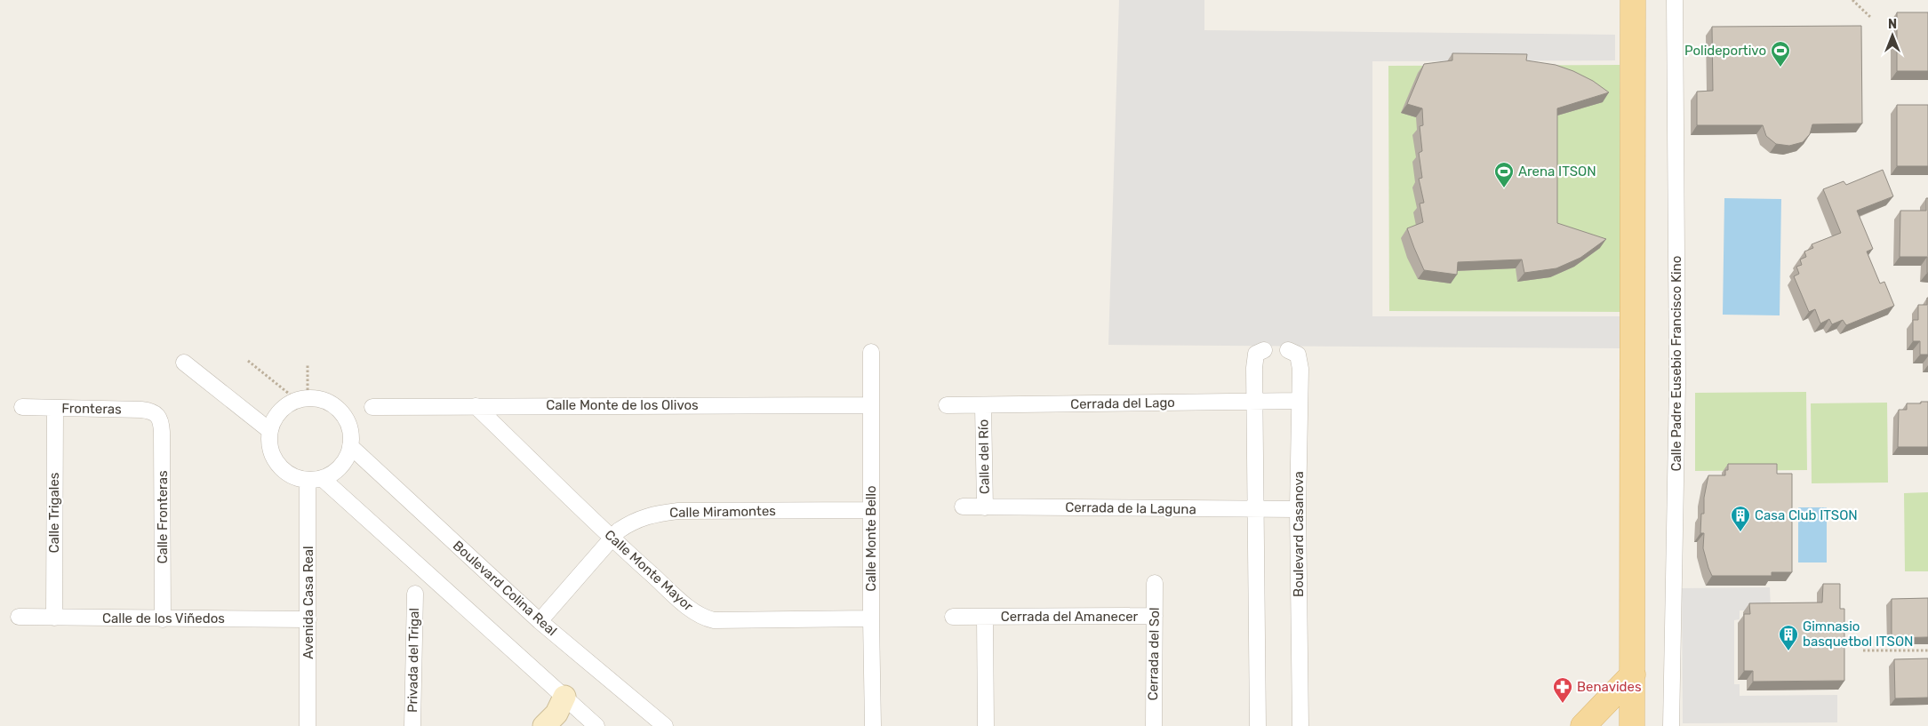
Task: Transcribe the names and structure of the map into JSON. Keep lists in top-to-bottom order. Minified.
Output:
{"streets":{"street":["Calle Padre Eusebio Francisco Kino","Cerrada del Lago","Calle Monte de los Olivos","Fronteras","Calle del Río","Cerrada de la Laguna","Calle Miramontes","Calle Trigales","Calle Fronteras","Boulevard Casanova","Calle Monte Bello","Calle Monte Mayor","Boulevard Colina Real","Avenida Casa Real","Cerrada del Amanecer","Calle de los Viñedos","Cerrada del Sol","Privada del Trigal"]},"crossings":[["Cerrada del Lago","Calle del Río"],["Cerrada del Lago","Boulevard Casanova"],["Calle Monte de los Olivos","Calle Monte Bello"],["Calle Monte de los Olivos","Calle Monte Mayor"],["Fronteras","Calle Trigales"],["Fronteras","Calle Fronteras"],["Calle del Río","Cerrada de la Laguna"],["Cerrada de la Laguna","Boulevard Casanova"],["Calle Miramontes","Calle Monte Bello"],["Calle Miramontes","Calle Monte Mayor"],["Calle Miramontes","Boulevard Colina Real"],["Calle Trigales","Calle de los Viñedos"],["Calle Fronteras","Calle de los Viñedos"],["Calle Monte Bello","Calle Monte Mayor"],["Boulevard Colina Real","Avenida Casa Real"],["Avenida Casa Real","Calle de los Viñedos"],["Cerrada del Amanecer","Cerrada del Sol"]],"places":{"sports":["Polideportivo","Arena ITSON"],"building":["Casa Club ITSON","Gimnasio basquetbol ITSON"],"pharmacy":["Benavides"]},"north":"top"}
